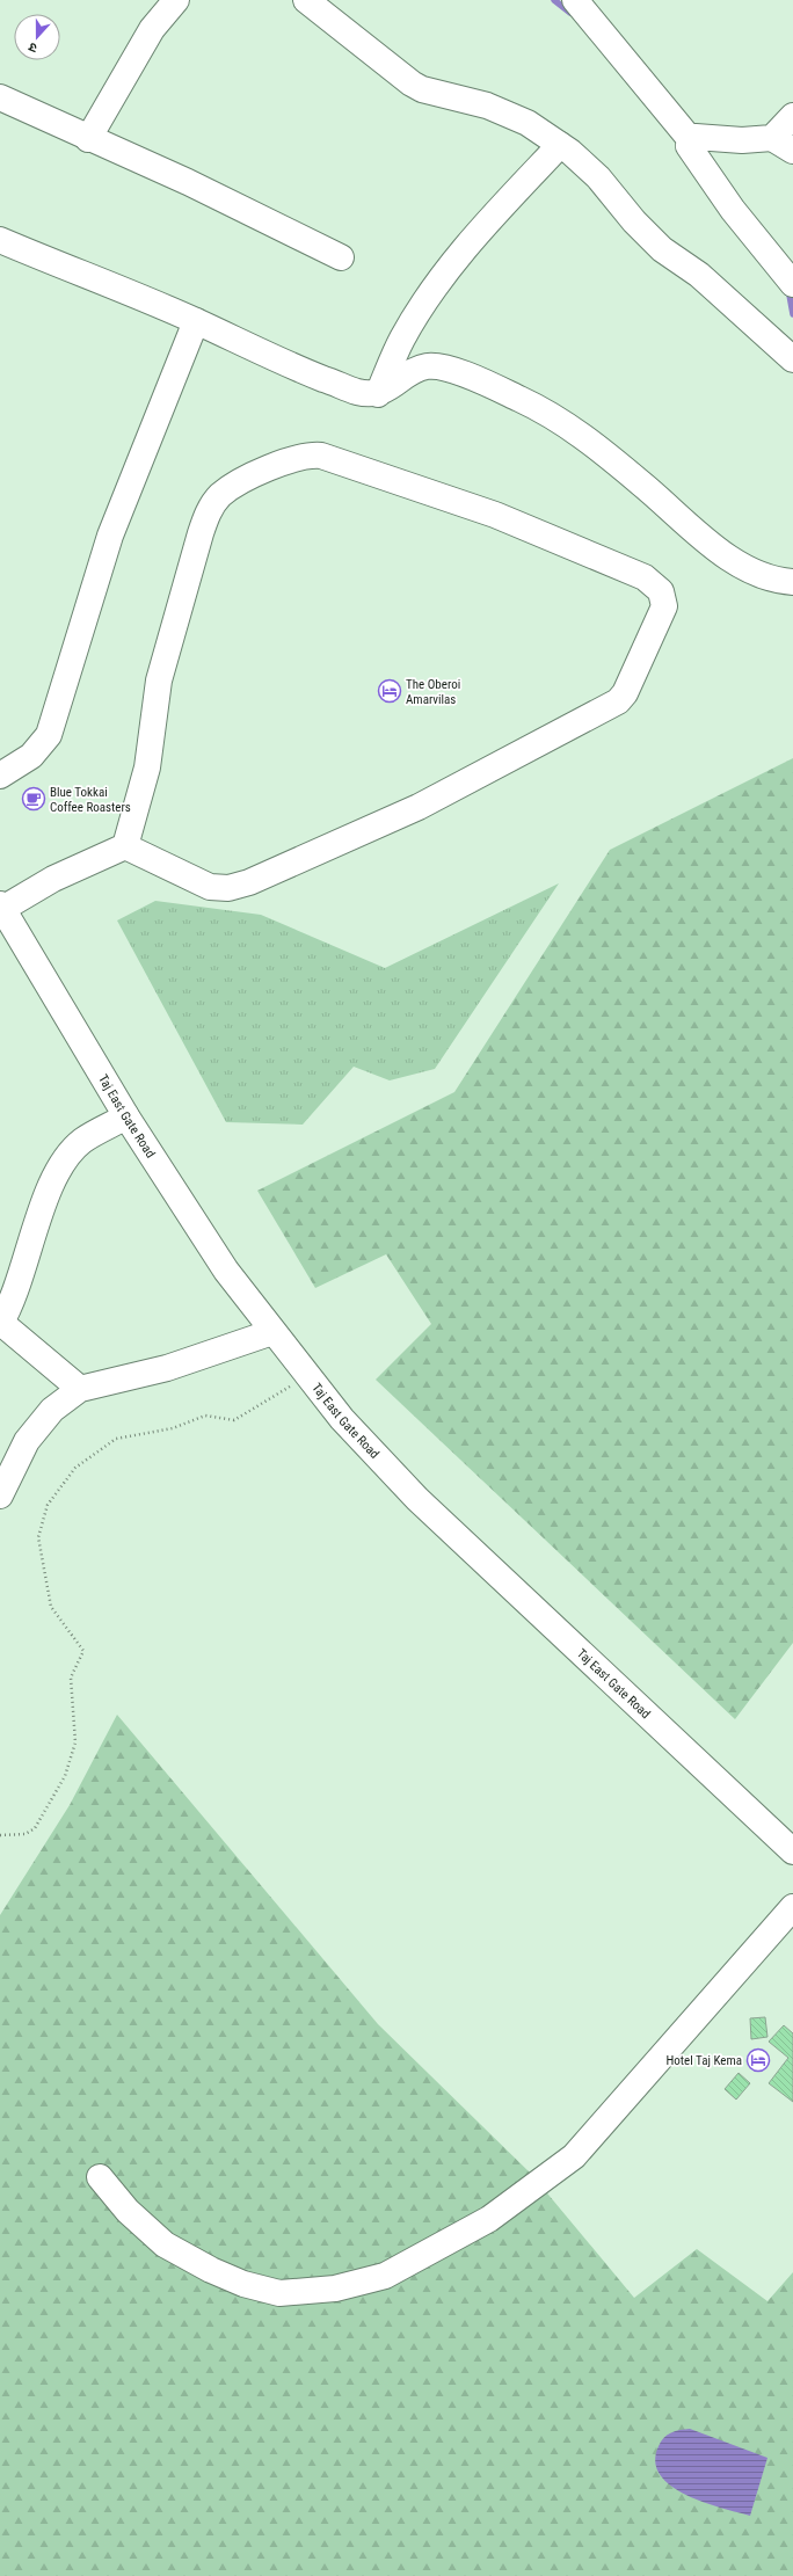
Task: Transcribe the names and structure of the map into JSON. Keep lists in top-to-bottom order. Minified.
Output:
{"streets":{"street":["Taj East Gate Road"]},"places":{"hotel":["The Oberoi Amarvilas","Hotel Taj Kema"],"cafe":["Blue Tokkai Coffee Roasters"]},"north":"bottom"}
